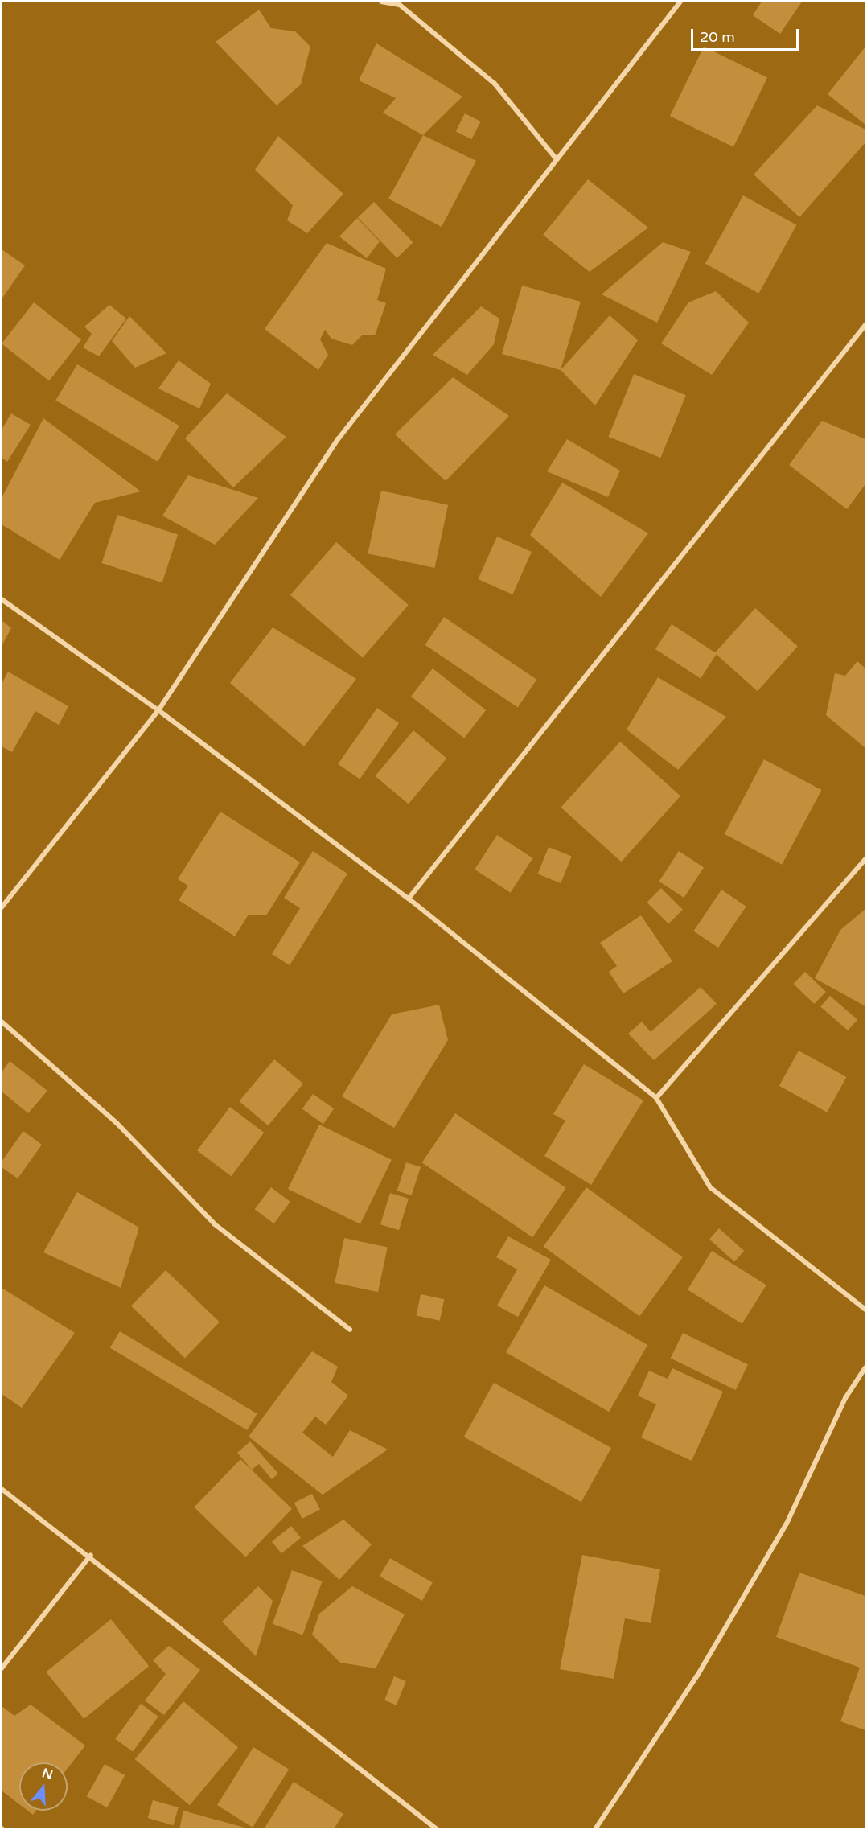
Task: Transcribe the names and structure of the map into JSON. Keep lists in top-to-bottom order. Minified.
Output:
{"scale_bar":"20 m","north":"top"}
